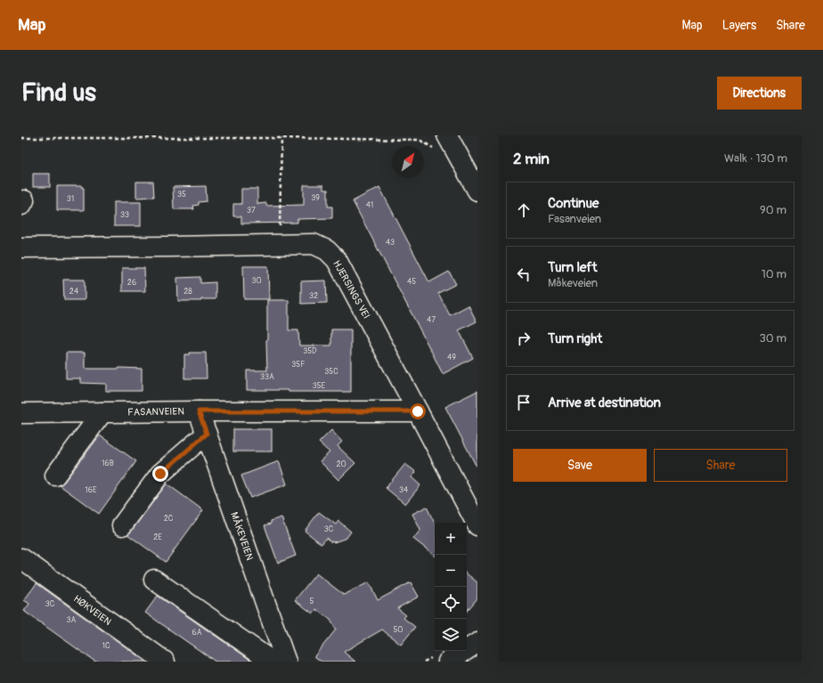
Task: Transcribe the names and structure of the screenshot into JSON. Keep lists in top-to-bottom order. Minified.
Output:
{"streets":{"street":["HJERSINGS VEI","FASANVEIEN","MÅKEVEIEN","HØKVEIEN"]},"crossings":[["HJERSINGS VEI","FASANVEIEN"],["FASANVEIEN","MÅKEVEIEN"]],"house_numbers":["35","39","31","41","37","33","43","30","45","26","24","28","32","47","35D","49","35F","35C","33A","35E","16B","20","16E","34","2C","3C","2E","5","3C","3A","50","6A","1C"],"north":"top right","page":{"header":"Map","nav":["Map","Layers","Share"],"buttons":["Directions",["Save","Share"]],"title":"Find us","heading":["2 min","Walk · 130 m"],"list":[["Continue","Fasanveien","90 m"],["Turn left","Måkeveien","10 m"],["Turn right","30 m"],"Arrive at destination"],"map_buttons":["+","−"]}}
